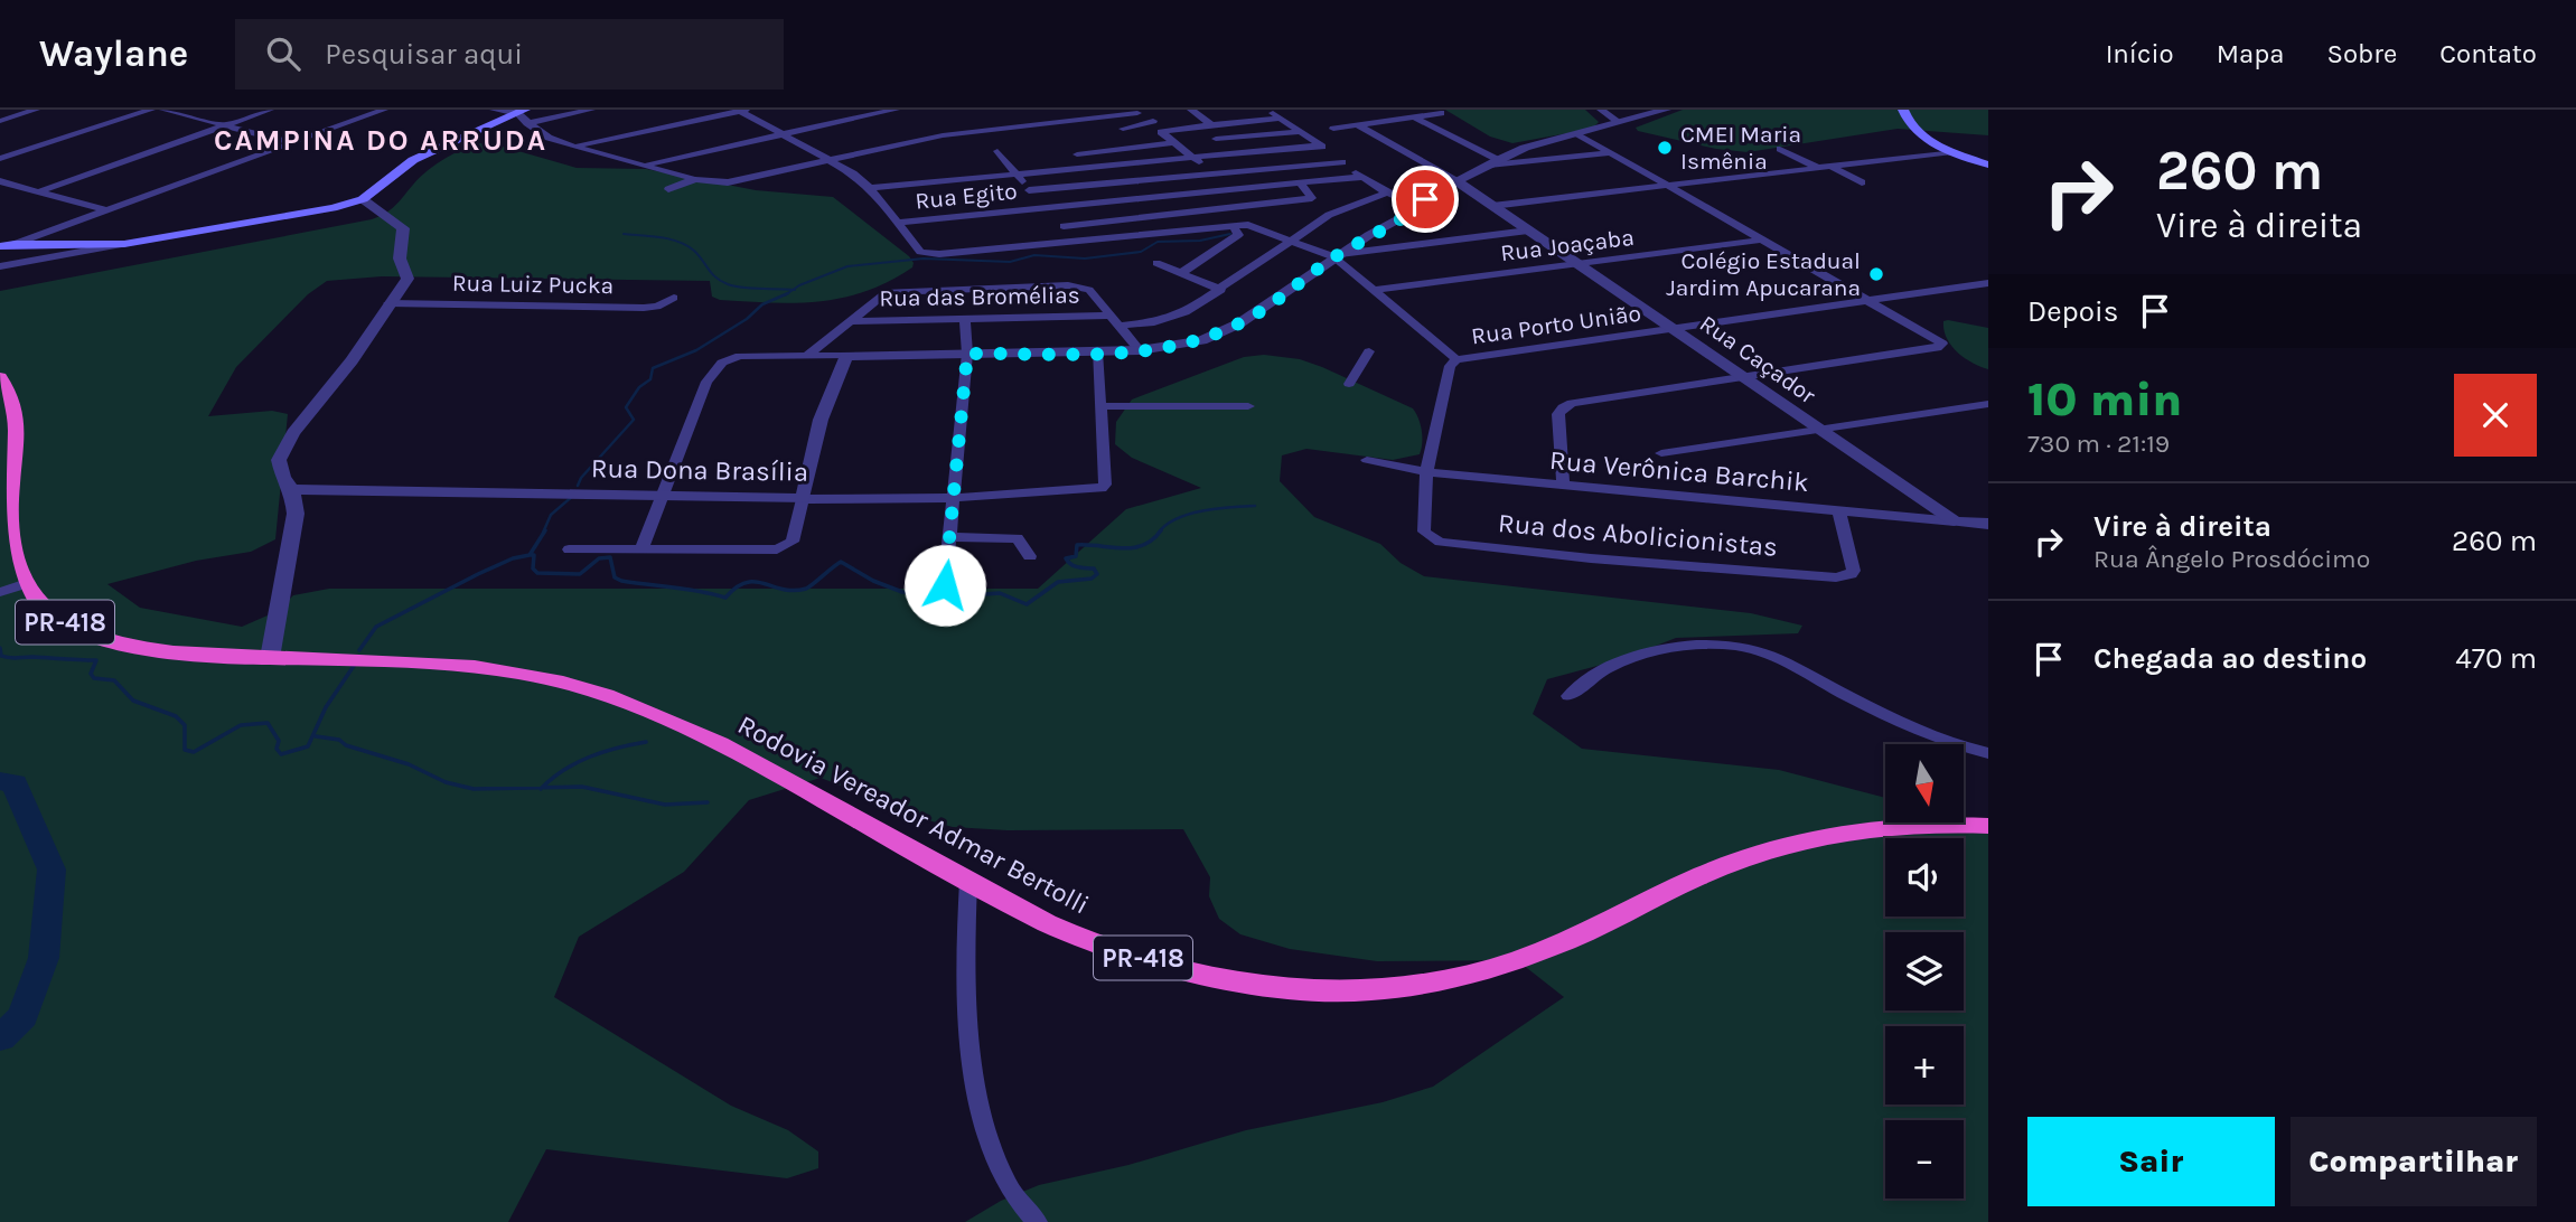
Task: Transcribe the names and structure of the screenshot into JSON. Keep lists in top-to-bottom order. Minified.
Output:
{"streets":{"highway":["PR-418","Rodovia Vereador Admar Bertolli"],"street":["Rua Egito","Rua Joaçaba","Rua Luiz Pucka","Rua das Bromélias","Rua Porto União","Rua Caçador","Rua Dona Brasília","Rua Verônica Barchik","Rua dos Abolicionistas"]},"crossings":[["Rua Joaçaba","Rua Caçador"],["Rua Porto União","Rua Caçador"],["Rua Caçador","Rua Verônica Barchik"],["Rua Verônica Barchik","Rua dos Abolicionistas"]],"districts":["CAMPINA DO ARRUDA"],"places":["CMEI Maria Ismênia","Colégio Estadual Jardim Apucarana"],"north":"bottom","page":{"header":"Waylane","search":"Pesquisar aqui","nav":["Início","Mapa","Sobre","Contato"],"turn":["260 m","Vire à direita"],"then":"Depois","heading":["10 min","730 m · 21:19"],"list":[{"name":"Vire à direita","note":"Rua Ângelo Prosdócimo","value":"260 m"},{"name":"Chegada ao destino","value":"470 m"}],"map_buttons":["+","−"],"buttons":["Sair","Compartilhar"]}}
